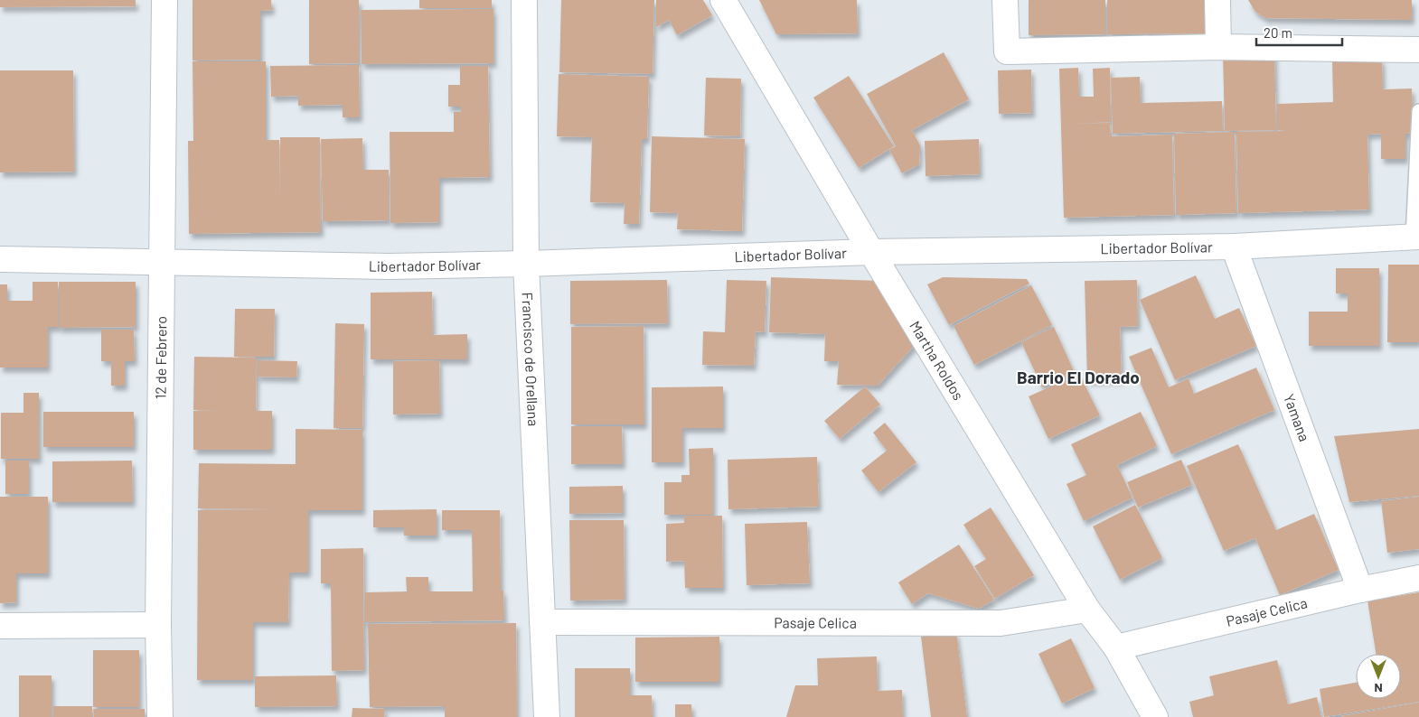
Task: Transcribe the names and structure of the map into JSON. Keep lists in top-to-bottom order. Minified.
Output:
{"streets":{"street":["Libertador Bolívar","12 de Febrero","Francisco de Orellana","Martha Roldos","Yamana","Pasaje Celica"]},"crossings":[["Libertador Bolívar","12 de Febrero"],["Libertador Bolívar","Francisco de Orellana"],["Libertador Bolívar","Martha Roldos"],["Libertador Bolívar","Yamana"],["Francisco de Orellana","Pasaje Celica"],["Martha Roldos","Pasaje Celica"],["Yamana","Pasaje Celica"]],"districts":["Barrio El Dorado"],"scale_bar":"20 m","north":"bottom"}
